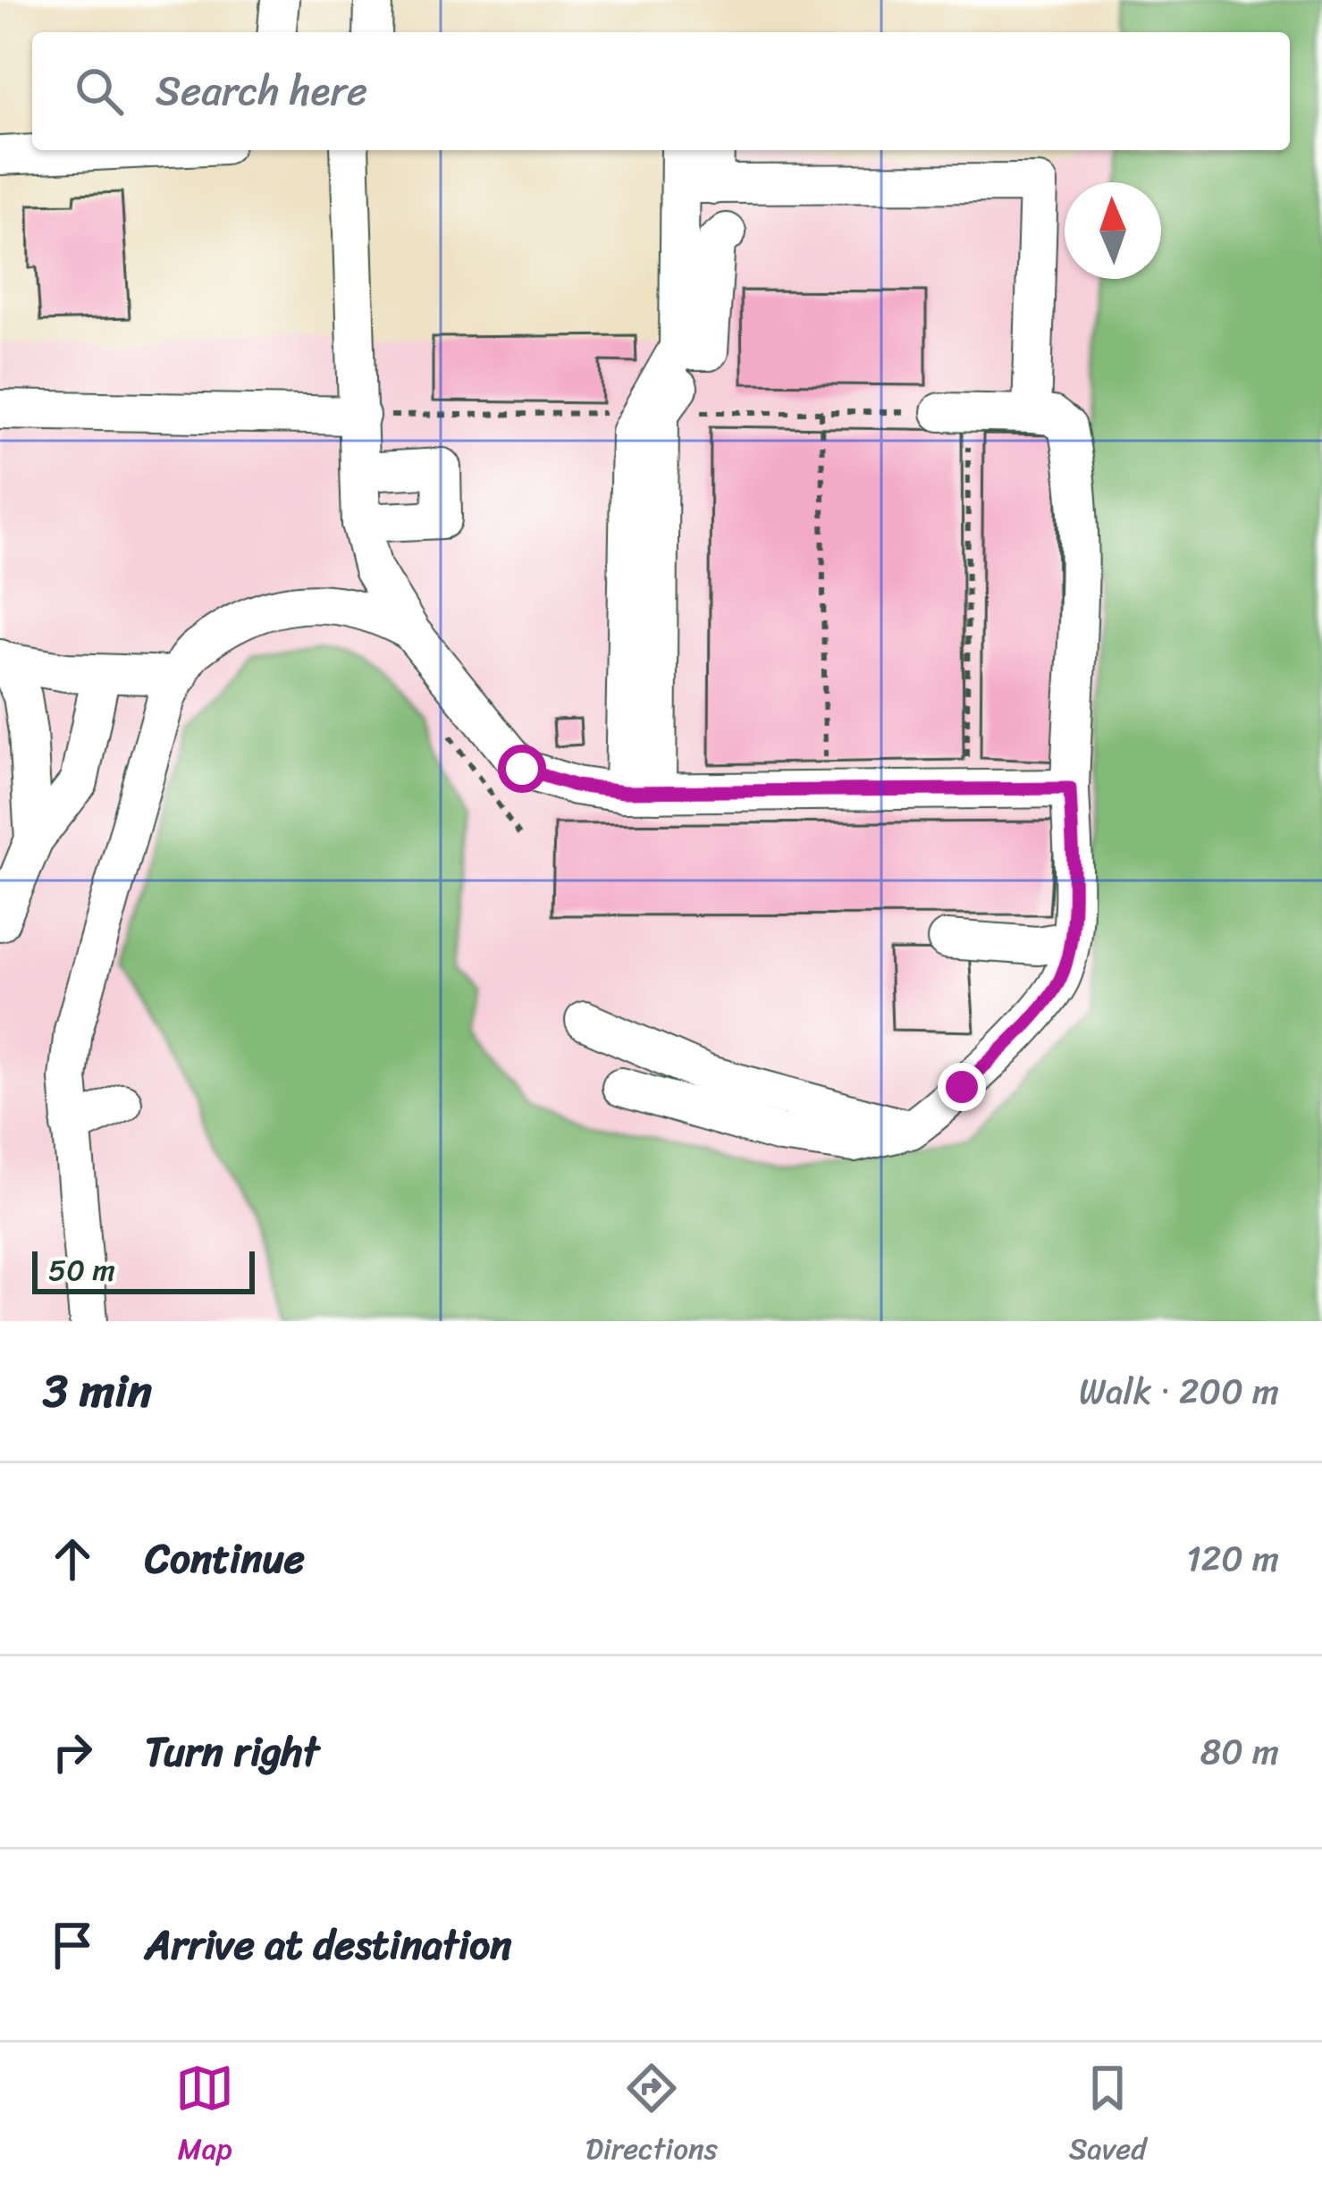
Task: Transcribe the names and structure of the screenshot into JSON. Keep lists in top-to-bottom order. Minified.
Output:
{"scale_bar":"50 m","north":"top","page":{"search":"Search here","scale":"50 m","heading":["3 min","Walk · 200 m"],"list":[["Continue","120 m"],["Turn right","80 m"],"Arrive at destination"],"nav":["Map","Directions","Saved"]}}
